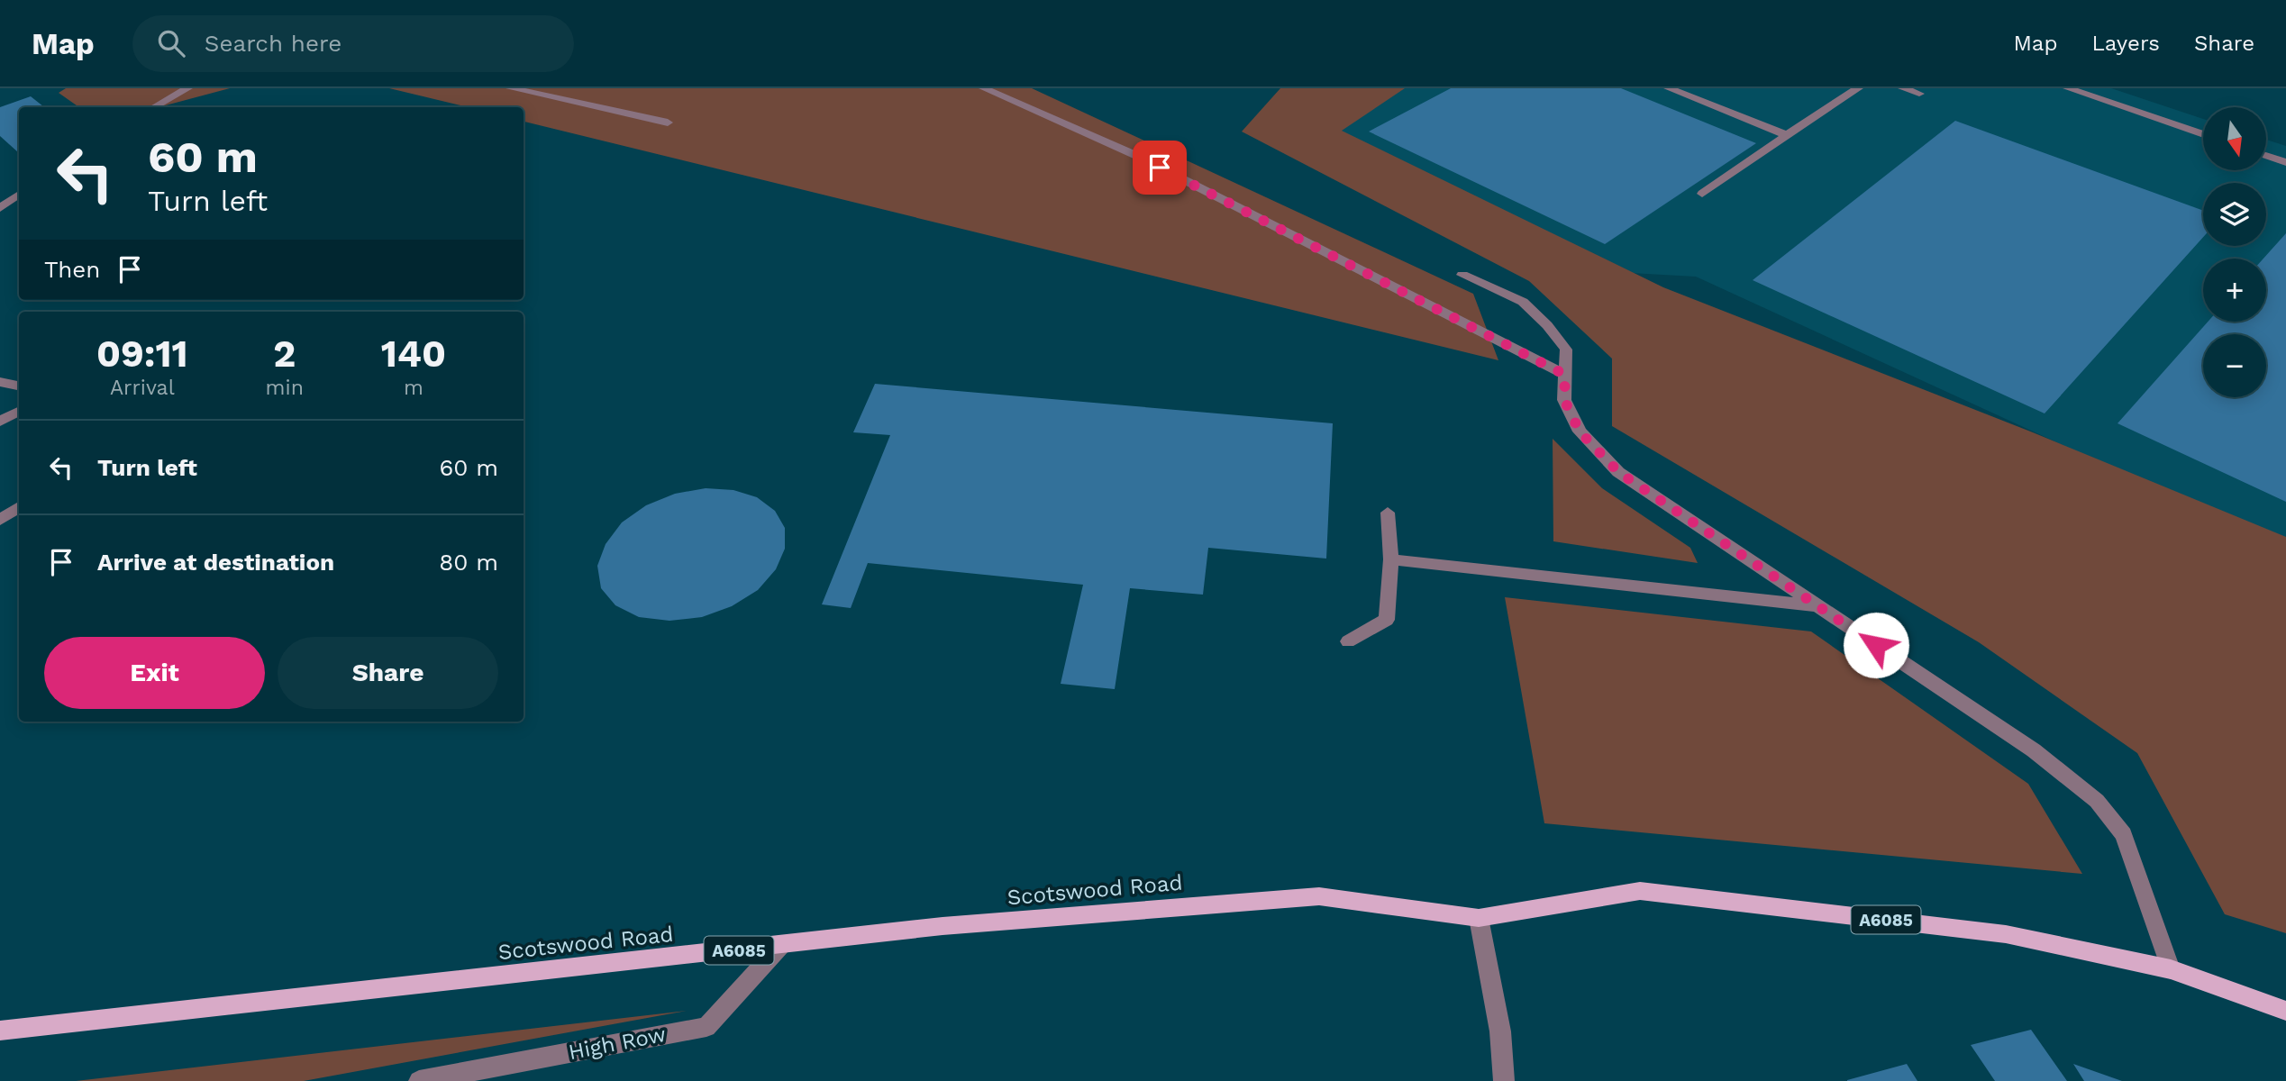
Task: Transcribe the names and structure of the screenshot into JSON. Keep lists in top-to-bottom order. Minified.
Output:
{"streets":{"main road":["Scotswood Road","A6085"],"street":["High Row"]},"crossings":[["Scotswood Road","A6085"],["Scotswood Road","High Row"]],"north":"bottom","page":{"header":"Map","search":"Search here","nav":["Map","Layers","Share"],"map_buttons":["+","−"],"turn":["60 m","Turn left"],"then":"Then","eta":["09:11","Arrival","2","min","140","m"],"list":[{"name":"Turn left","value":"60 m"},{"name":"Arrive at destination","value":"80 m"}],"buttons":["Exit","Share"]}}
